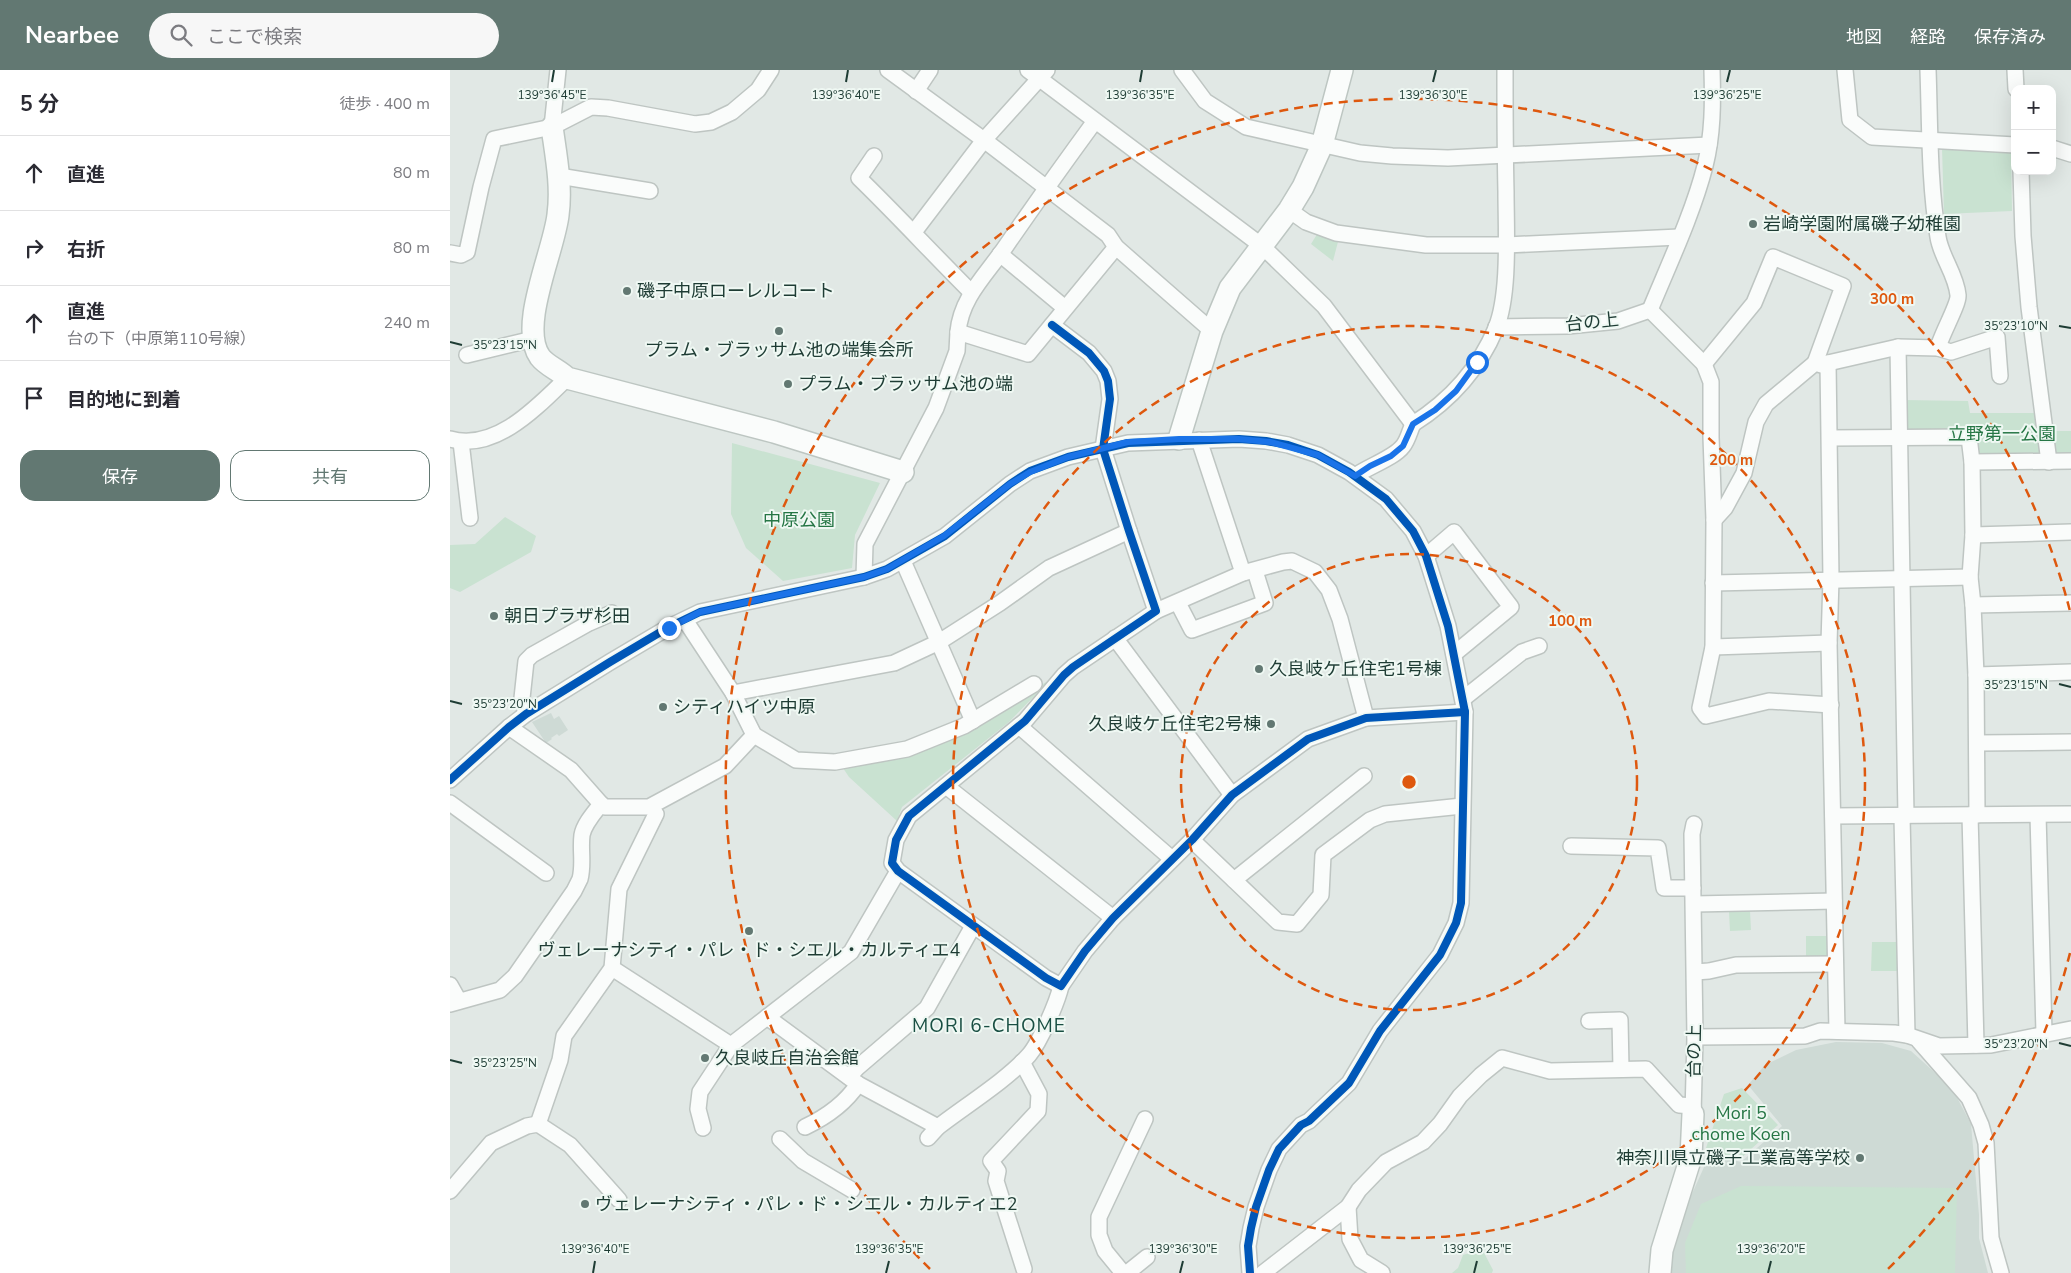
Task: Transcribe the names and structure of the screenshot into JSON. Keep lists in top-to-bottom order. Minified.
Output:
{"streets":{"street":["台の上"]},"districts":["MORI 6-CHOME"],"parks":["立野第一公園","中原公園","Mori 5 chome Koen"],"places":["岩崎学園附属磯子幼稚園","磯子中原ローレルコート","プラム・ブラッサム池の端集会所","プラム・ブラッサム池の端","朝日プラザ杉田","久良岐ケ丘住宅1号棟","シティハイツ中原","久良岐ケ丘住宅2号棟","ヴェレーナシティ・パレ・ド・シエル・カルティエ4","久良岐丘自治会館","神奈川県立磯子工業高等学校","ヴェレーナシティ・パレ・ド・シエル・カルティエ2"],"page":{"header":"Nearbee","search":"ここで検索","nav":["地図","経路","保存済み"],"heading":["5 分","徒歩 · 400 m"],"map_buttons":["+","−"],"list":[["直進","80 m"],["右折","80 m"],["直進","台の下（中原第110号線）","240 m"],"目的地に到着"],"buttons":["保存","共有"]},"coordinates":["139°36'45\"E","139°36'40\"E","139°36'35\"E","139°36'30\"E","139°36'25\"E","35°23'10\"N","35°23'15\"N","35°23'20\"N","35°23'25\"N","139°36'20\"E"],"rings":["300 m","200 m","100 m"]}
